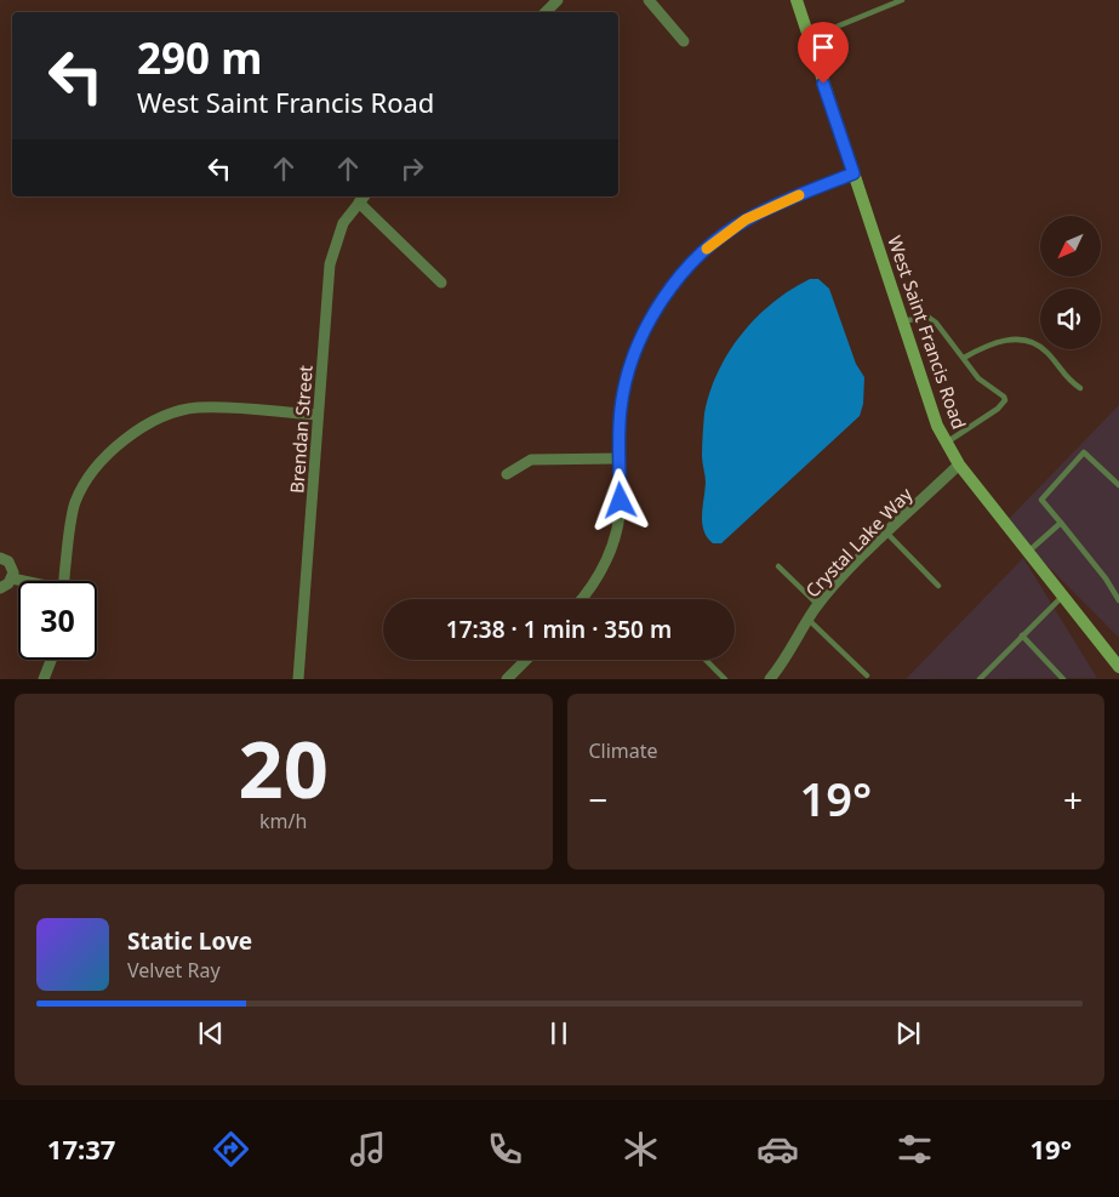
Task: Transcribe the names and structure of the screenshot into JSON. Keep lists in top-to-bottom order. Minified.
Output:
{"streets":{"street":["West Saint Francis Road","Brendan Street","Crystal Lake Way"]},"crossings":[["West Saint Francis Road","Crystal Lake Way"]],"north":"bottom left","page":{"turn":["290 m","West Saint Francis Road"],"limit":"30","trip":"17:38 · 1 min · 350 m","tile":[["20","km/h"],"Climate"],"heat":["−","19°","+"],"song":["Static Love","Velvet Ray"],"tabs":["17:37","19°"]}}
